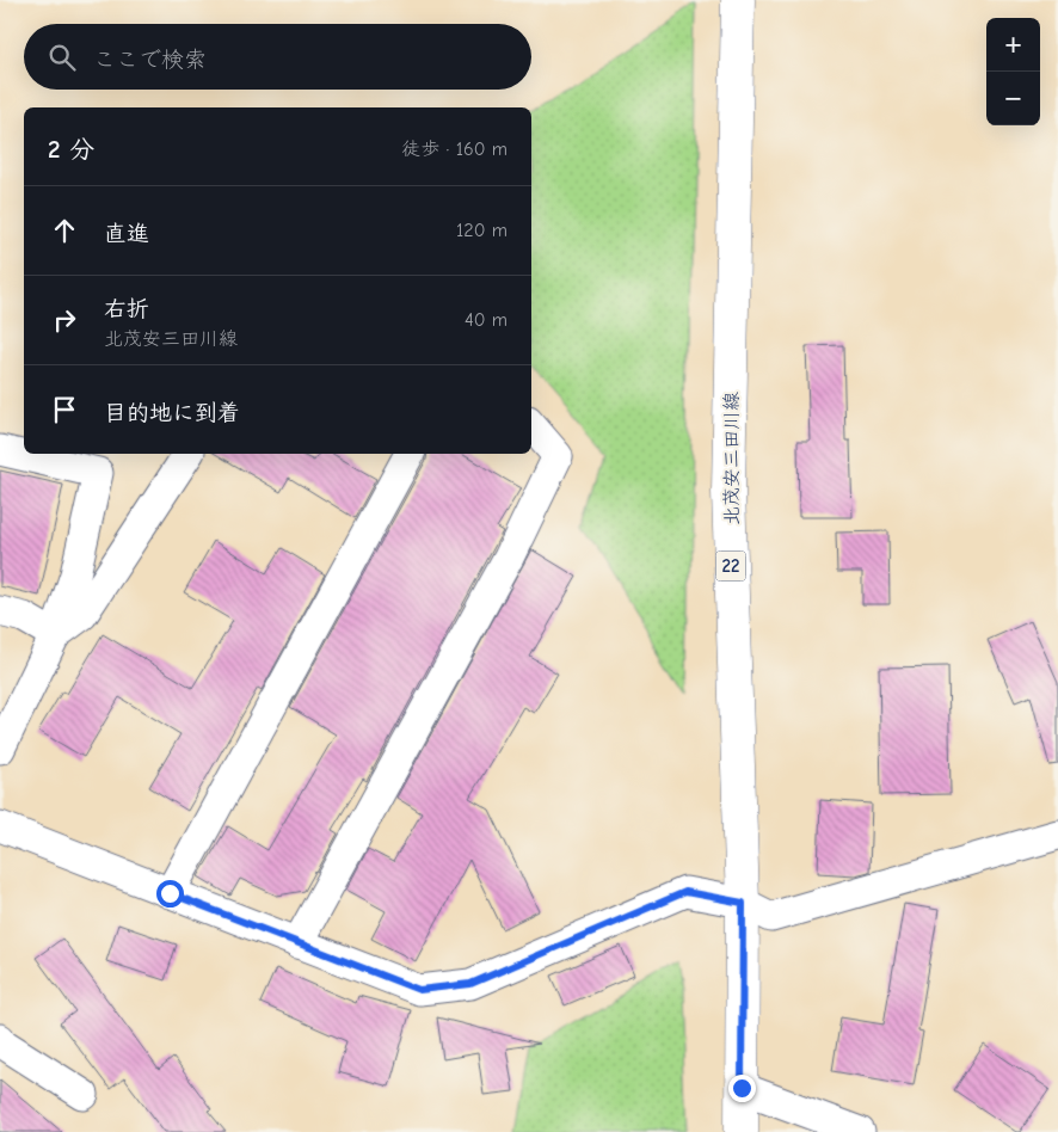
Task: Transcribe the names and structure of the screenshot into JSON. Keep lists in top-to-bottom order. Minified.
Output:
{"streets":{"main road":["北茂安三田川線","22"]},"page":{"map_buttons":["+","−"],"search":"ここで検索","heading":["2 分","徒歩 · 160 m"],"list":[["直進","120 m"],["右折","北茂安三田川線","40 m"],"目的地に到着"]}}
